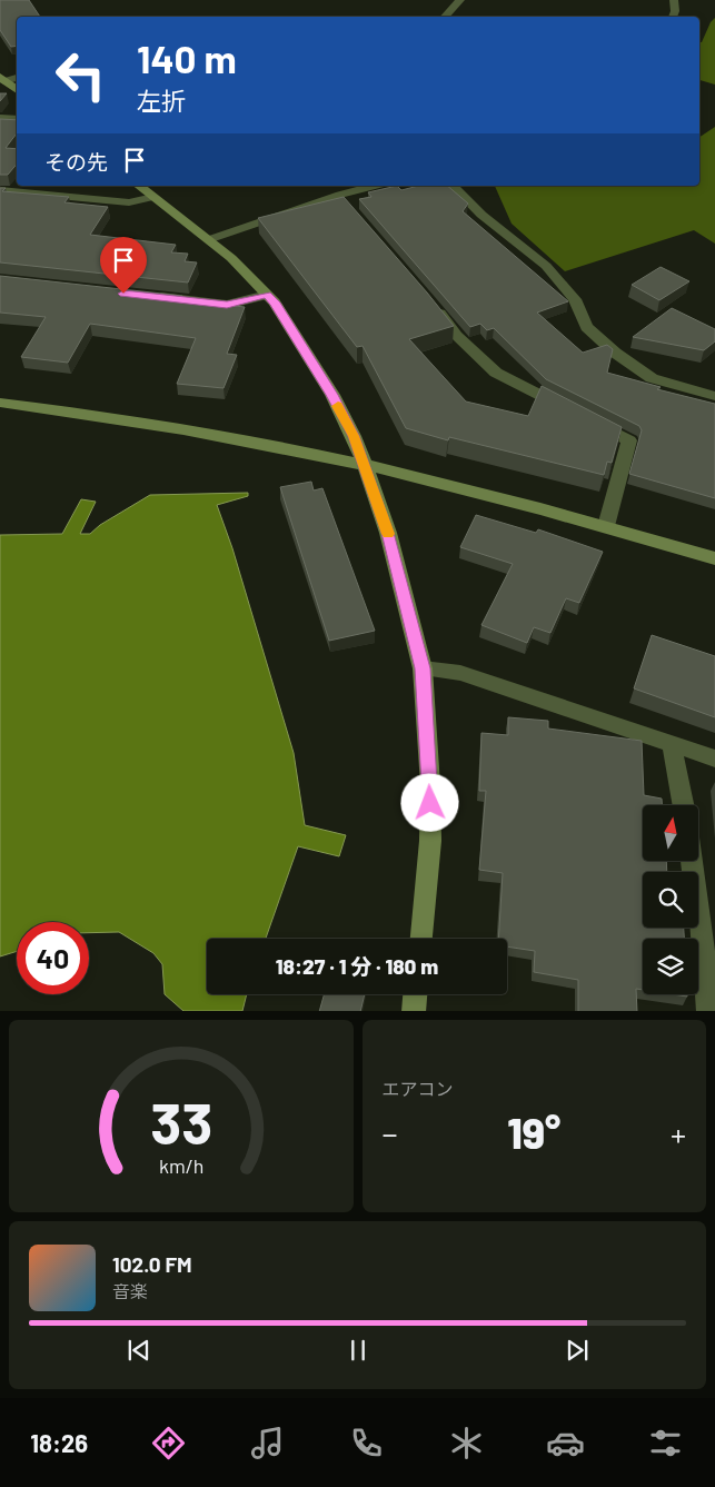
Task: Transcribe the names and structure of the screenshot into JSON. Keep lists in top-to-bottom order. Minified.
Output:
{"north":"top","page":{"turn":["140 m","左折"],"then":"その先","limit":"40","trip":"18:27 · 1 分 · 180 m","tile":"エアコン","heat":["−","19°","+"],"song":["102.0 FM","音楽"],"tabs":"18:26","gauge":["33","km/h"]}}
